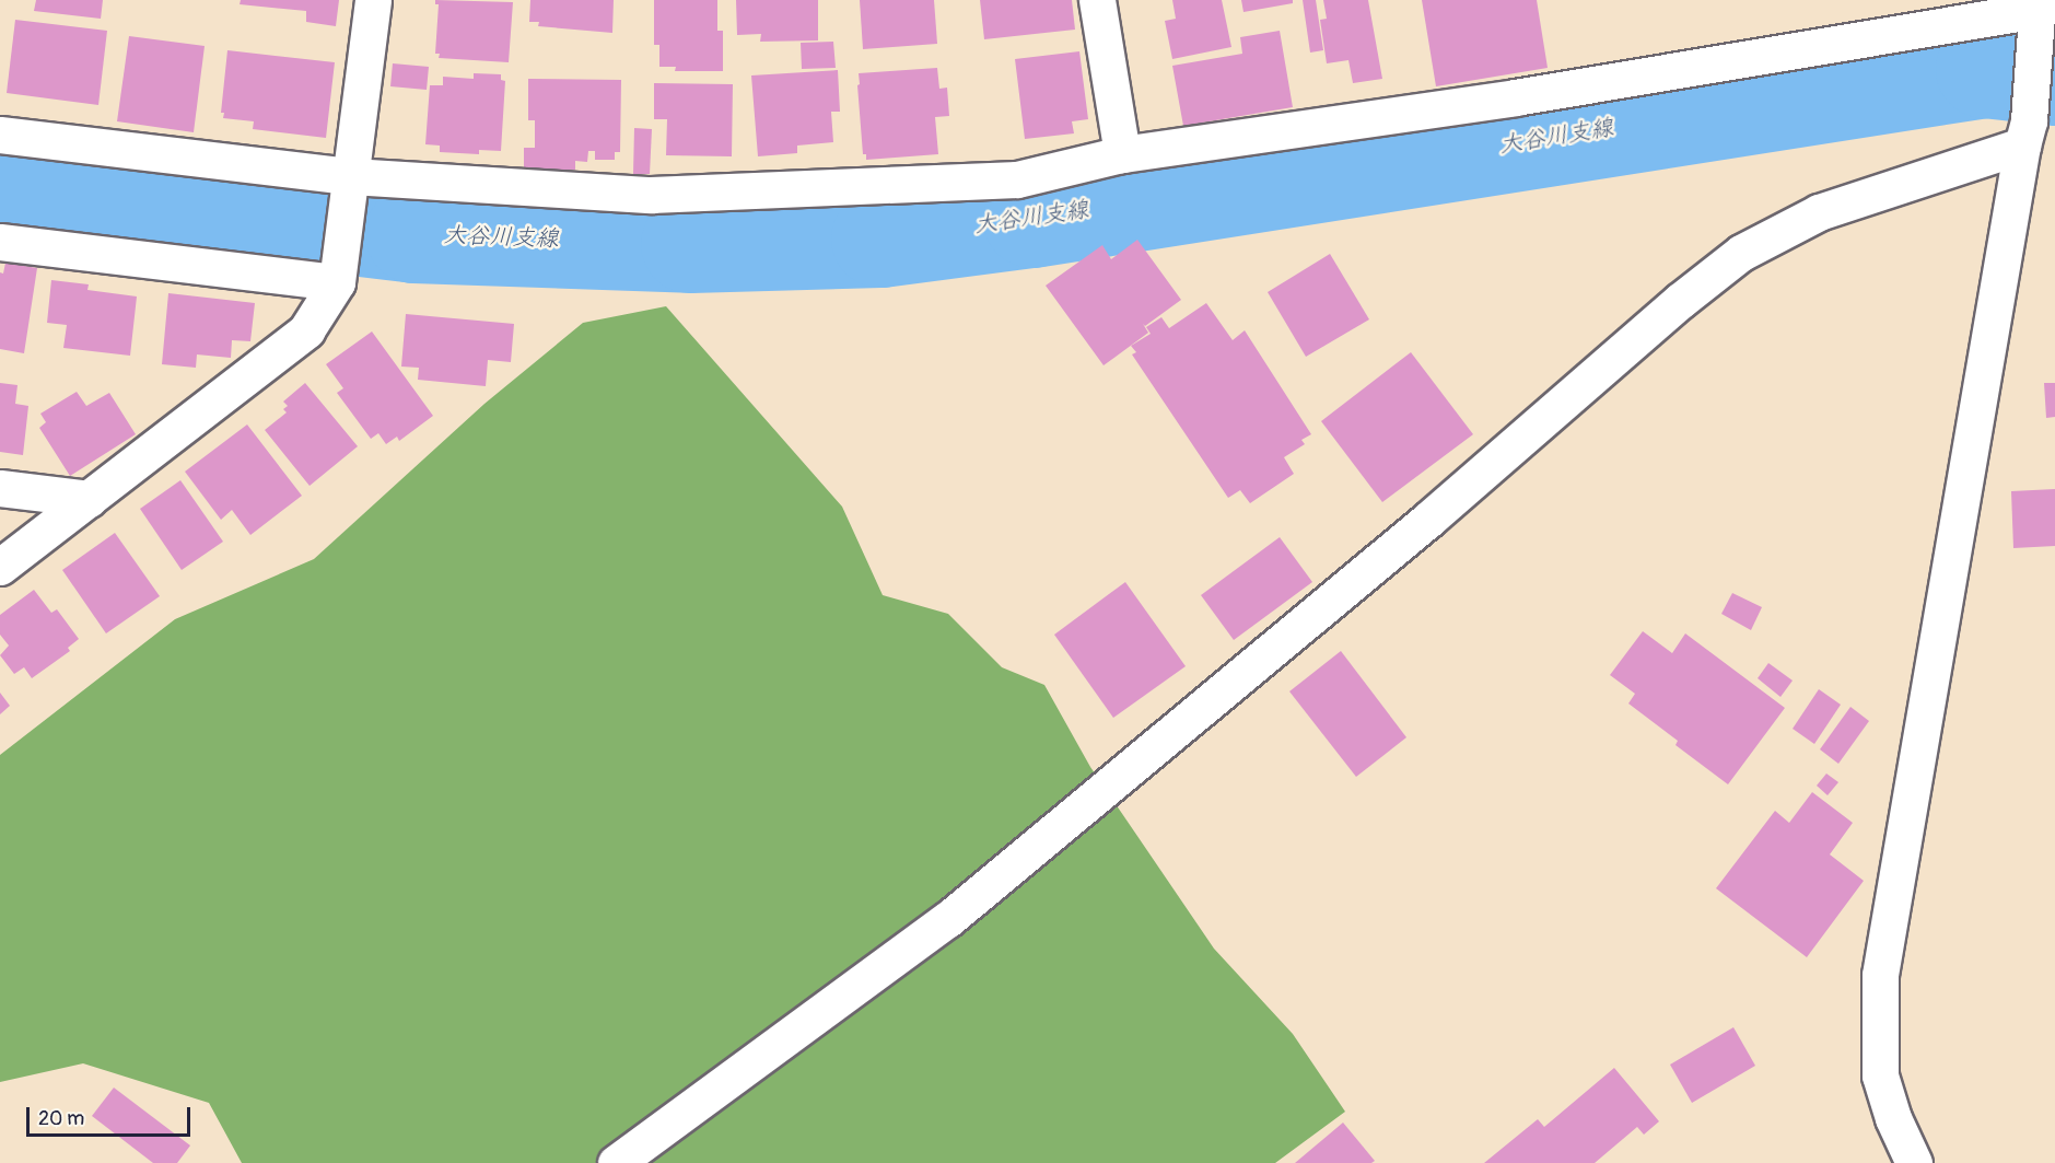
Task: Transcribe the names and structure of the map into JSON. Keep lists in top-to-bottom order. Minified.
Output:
{"water":["大谷川支線"],"scale_bar":"20 m"}
